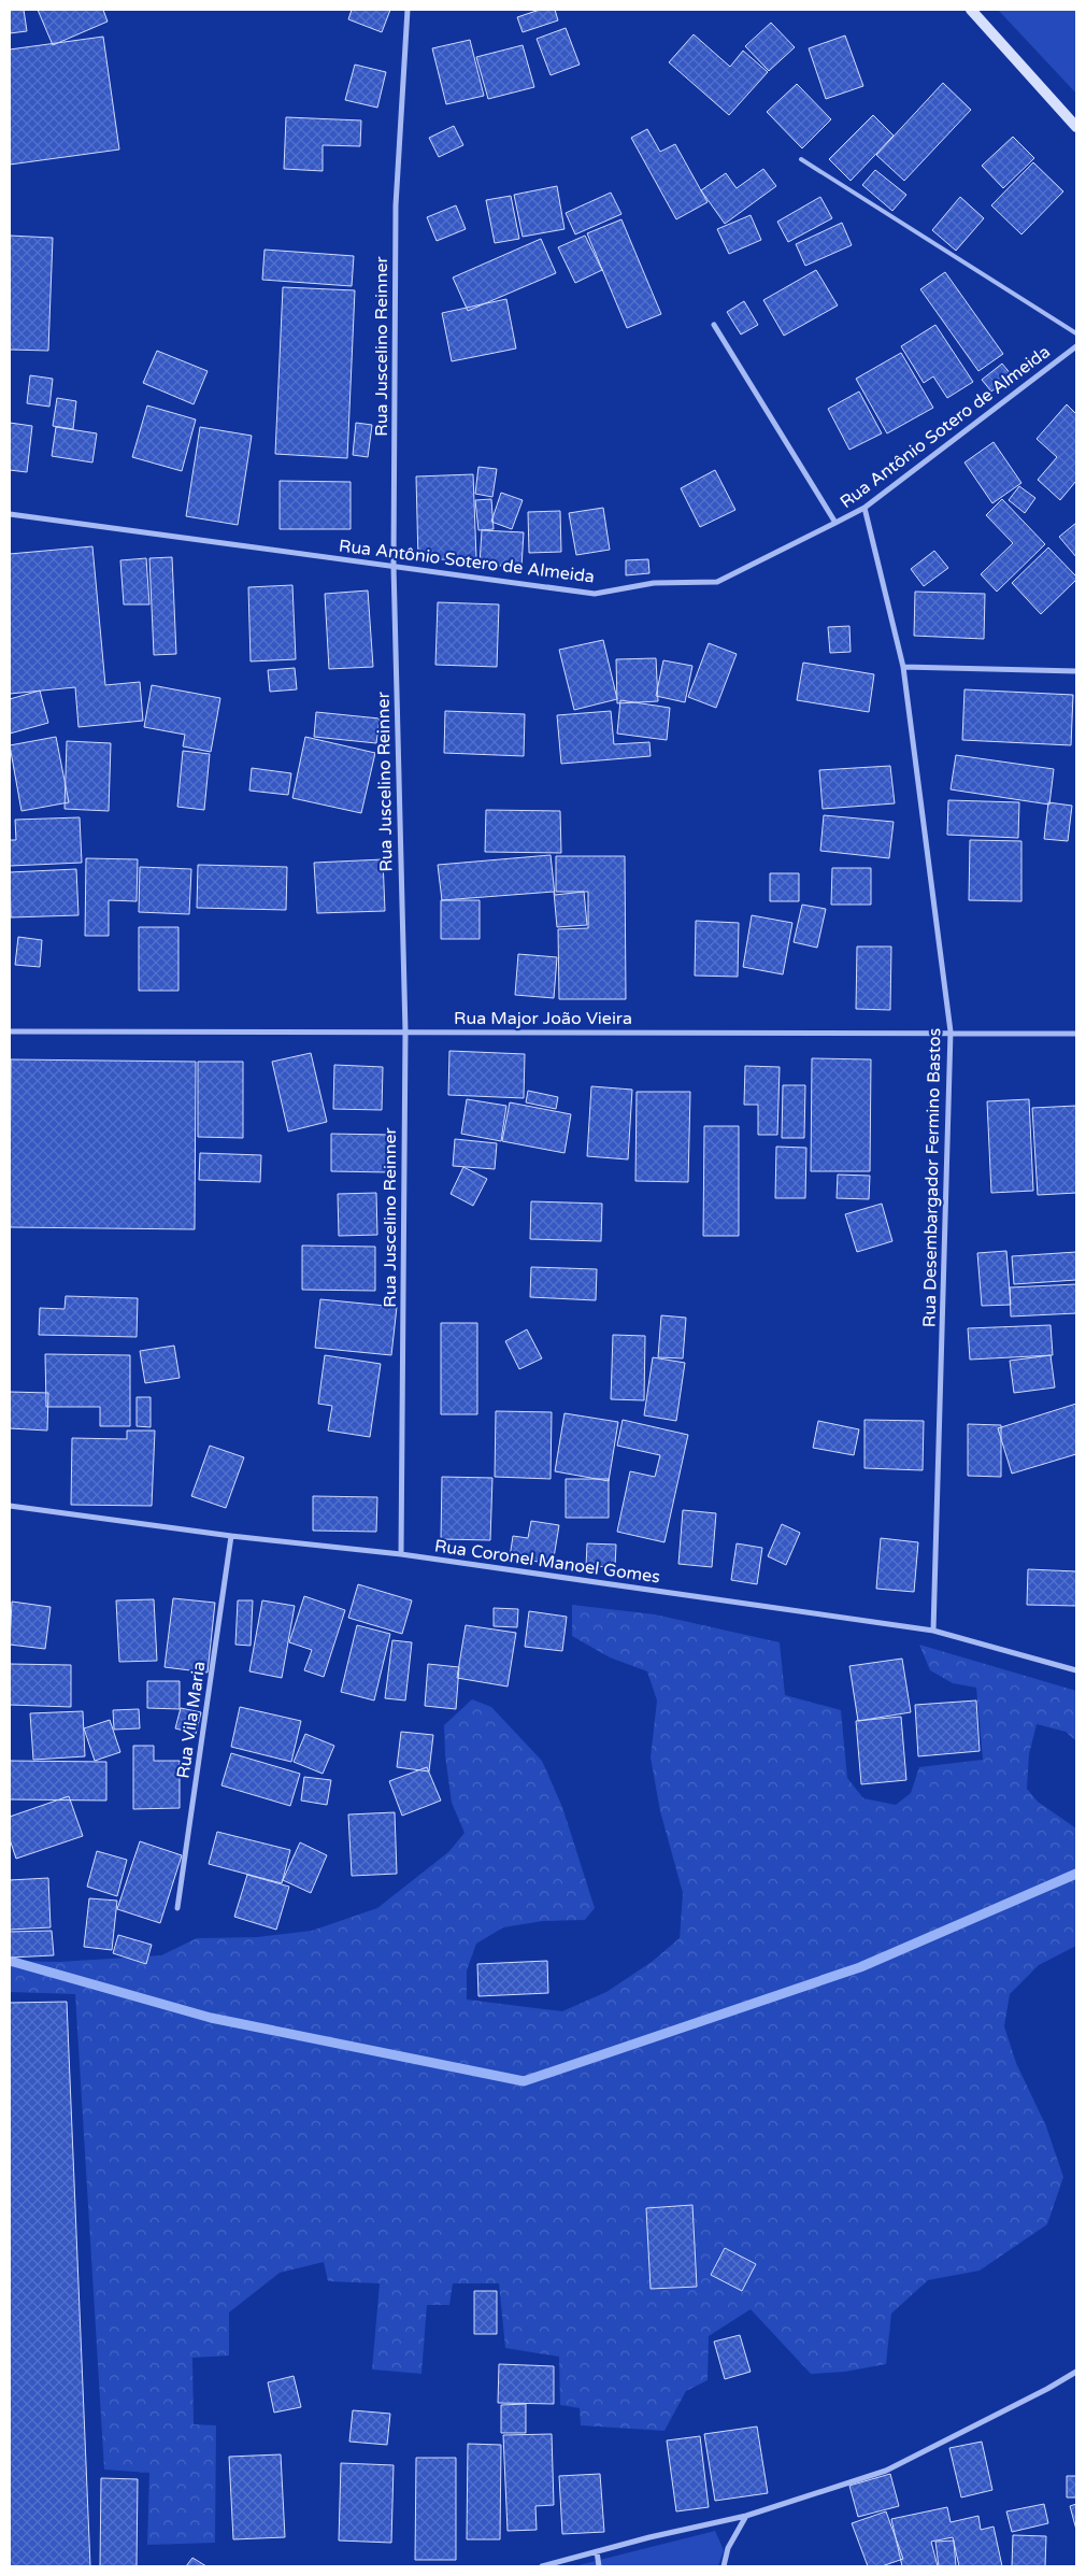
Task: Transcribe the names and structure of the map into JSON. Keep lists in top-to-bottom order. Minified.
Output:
{"streets":{"street":["Rua Juscelino Reinner","Rua Antônio Sotero de Almeida","Rua Major João Vieira","Rua Desembargador Fermino Bastos","Rua Coronel Manoel Gomes","Rua Vila Maria"]},"crossings":[["Rua Juscelino Reinner","Rua Antônio Sotero de Almeida"],["Rua Juscelino Reinner","Rua Major João Vieira"],["Rua Juscelino Reinner","Rua Coronel Manoel Gomes"],["Rua Antônio Sotero de Almeida","Rua Desembargador Fermino Bastos"],["Rua Major João Vieira","Rua Desembargador Fermino Bastos"],["Rua Desembargador Fermino Bastos","Rua Coronel Manoel Gomes"],["Rua Coronel Manoel Gomes","Rua Vila Maria"]]}
